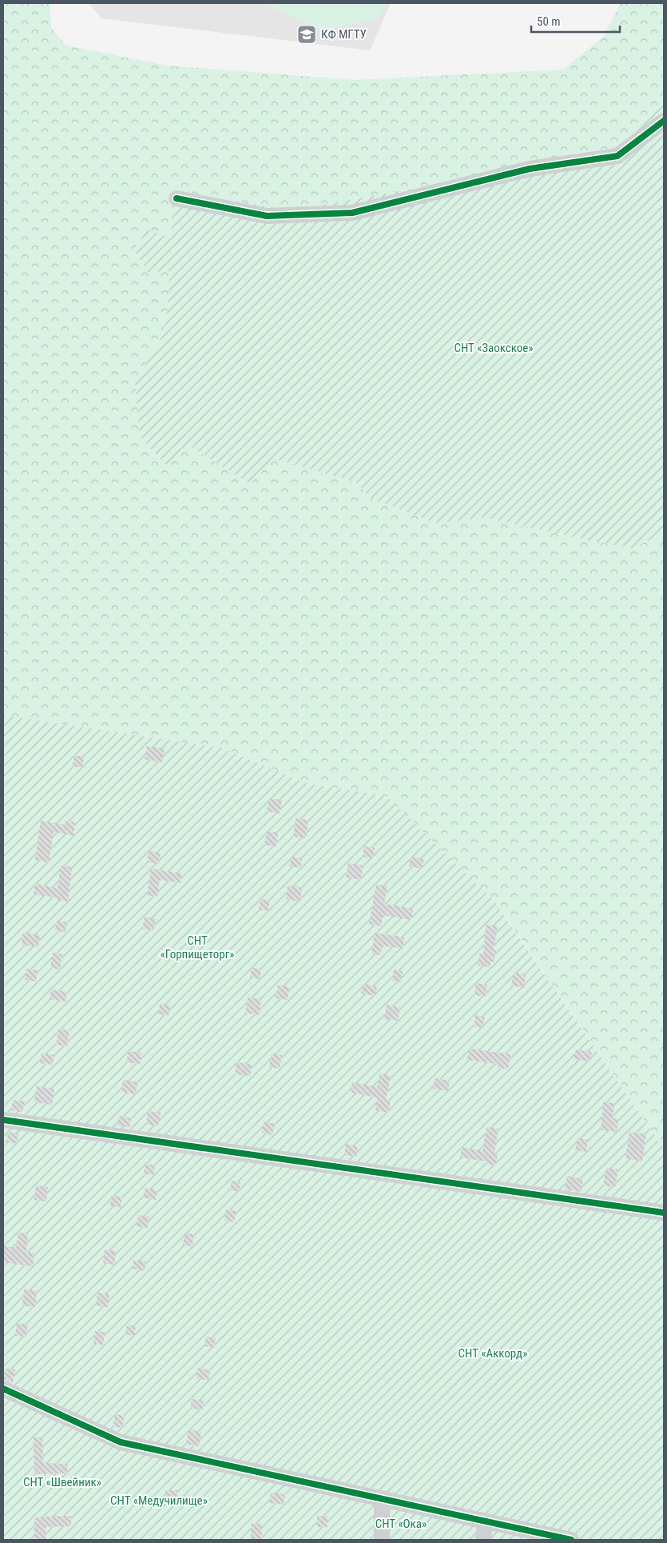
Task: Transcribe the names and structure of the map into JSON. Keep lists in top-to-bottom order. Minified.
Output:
{"parks":["СНТ «Заокское»","СНТ «Горпищеторг»","СНТ «Аккорд»","СНТ «Швейник»","СНТ «Медучилище»","СНТ «Ока»"],"places":{"school or university":["КФ МГТУ"]},"scale_bar":"50 m"}
